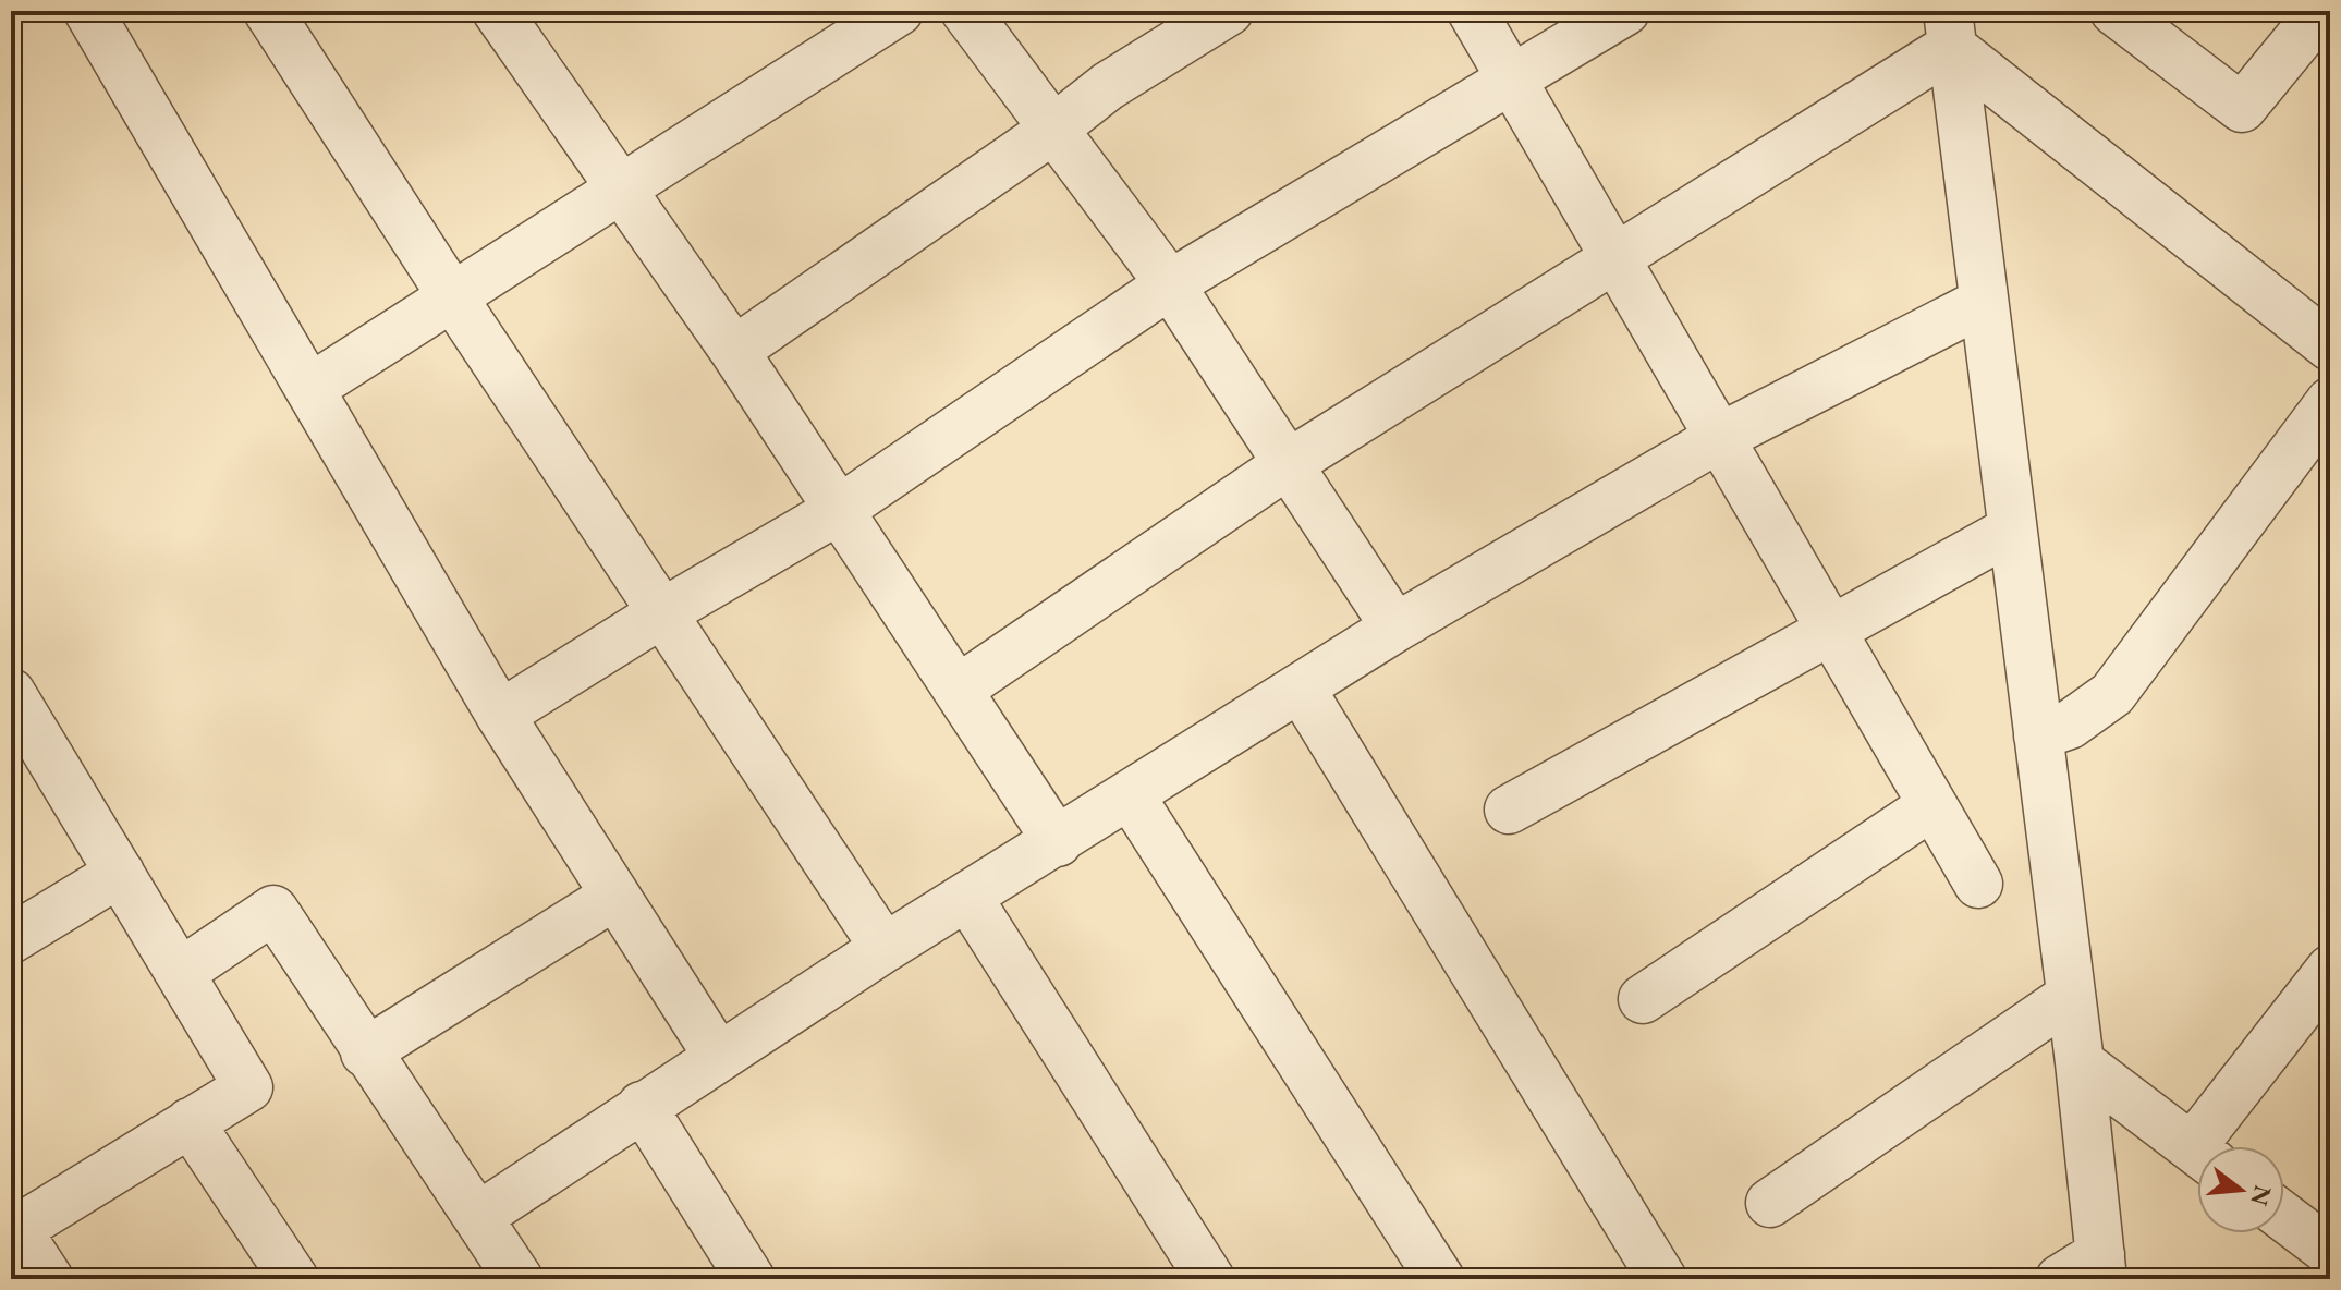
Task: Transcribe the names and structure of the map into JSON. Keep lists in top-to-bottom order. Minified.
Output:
{"north":"right"}
